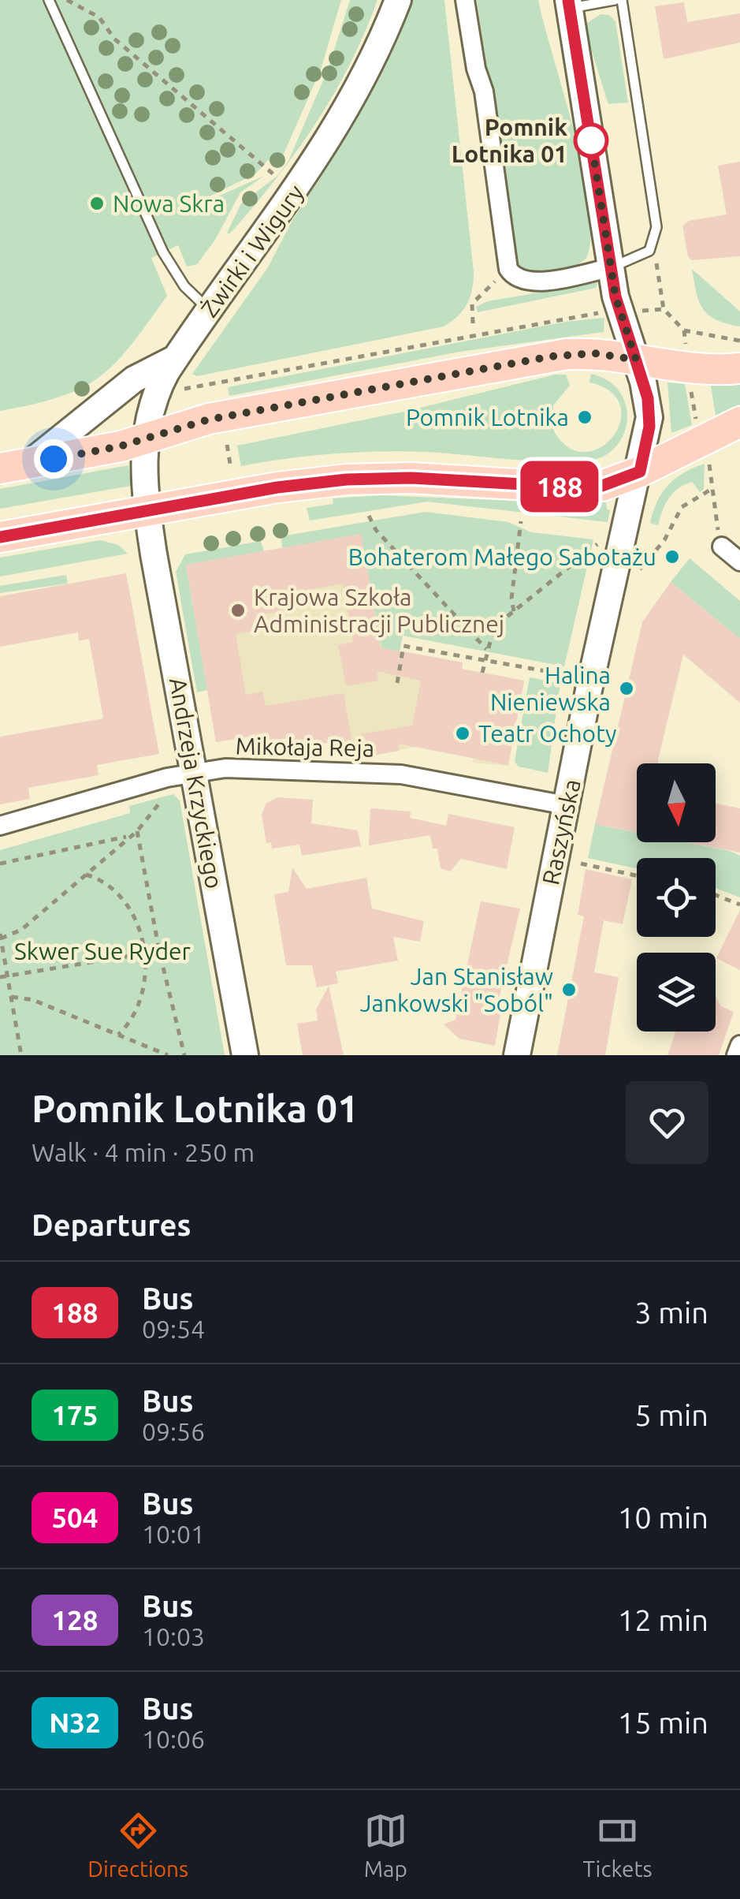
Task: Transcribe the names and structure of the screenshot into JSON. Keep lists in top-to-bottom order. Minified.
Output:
{"streets":{"main road":["Żwirki i Wigury","Andrzeja Krzyckiego","Raszyńska"],"street":["Mikołaja Reja"]},"crossings":[["Żwirki i Wigury","Andrzeja Krzyckiego"],["Mikołaja Reja","Andrzeja Krzyckiego"],["Mikołaja Reja","Raszyńska"]],"parks":["Skwer Sue Ryder"],"places":["Pomnik Lotnika 01","Nowa Skra","Pomnik Lotnika","Bohaterom Małego Sabotażu","Krajowa Szkoła Administracji Publicznej","Halina Nieniewska","Teatr Ochoty","Jan Stanisław Jankowski \"Soból\""],"lines":["bus line 188"],"north":"bottom","page":{"on_map":"188","heading":[["Pomnik Lotnika 01","Walk · 4 min · 250 m"],"Departures"],"list":[{"mark":"188","name":"Bus","note":"09:54","value":"3 min"},{"mark":"175","name":"Bus","note":"09:56","value":"5 min"},{"mark":"504","name":"Bus","note":"10:01","value":"10 min"},{"mark":"128","name":"Bus","note":"10:03","value":"12 min"},{"mark":"N32","name":"Bus","note":"10:06","value":"15 min"}],"tabs":["Directions","Map","Tickets"]}}
